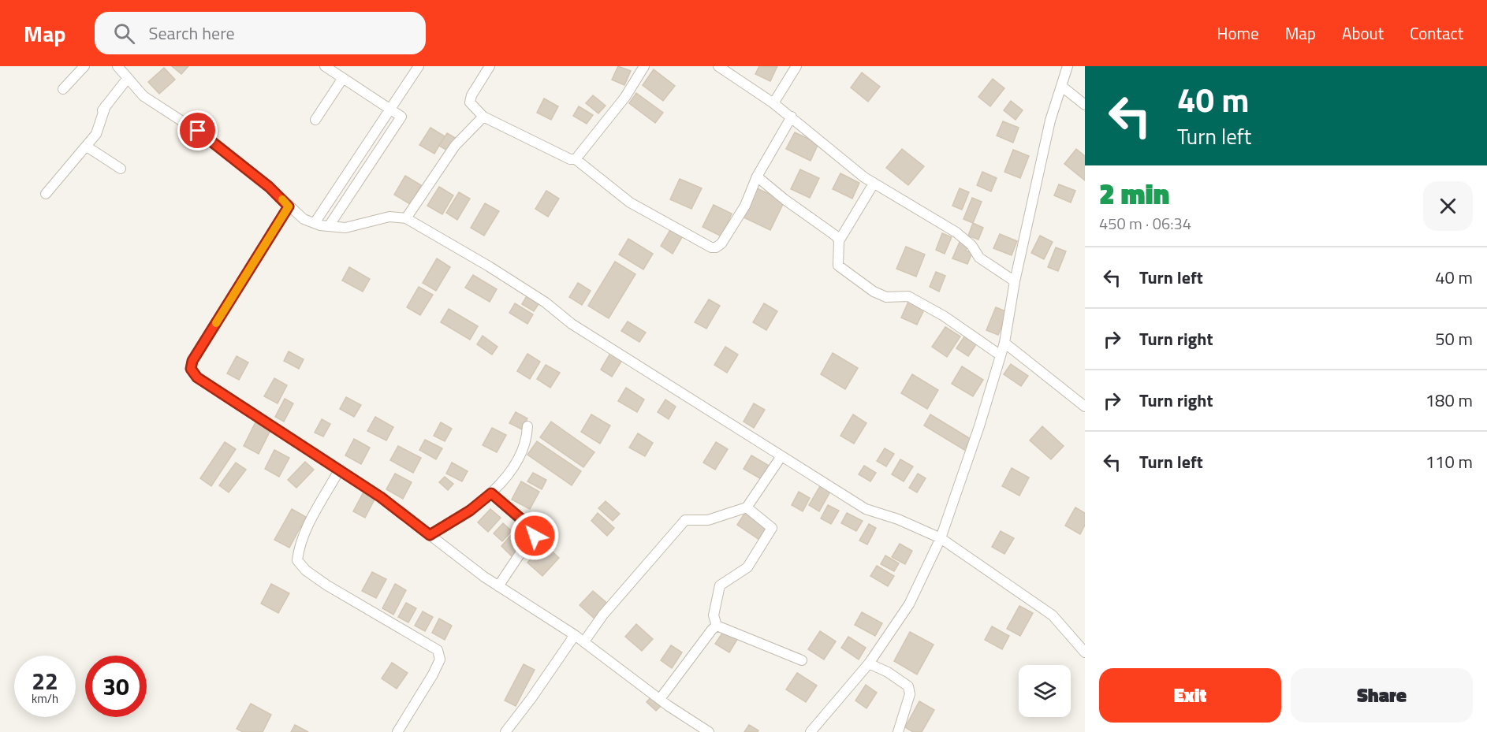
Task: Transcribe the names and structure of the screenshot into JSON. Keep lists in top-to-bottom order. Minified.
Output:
{"page":{"header":"Map","search":"Search here","nav":["Home","Map","About","Contact"],"turn":["40 m","Turn left"],"heading":["2 min","450 m · 06:34"],"list":[{"name":"Turn left","value":"40 m"},{"name":"Turn right","value":"50 m"},{"name":"Turn right","value":"180 m"},{"name":"Turn left","value":"110 m"}],"speed":"22 km/h","limit":"30","buttons":["Exit","Share"]}}
